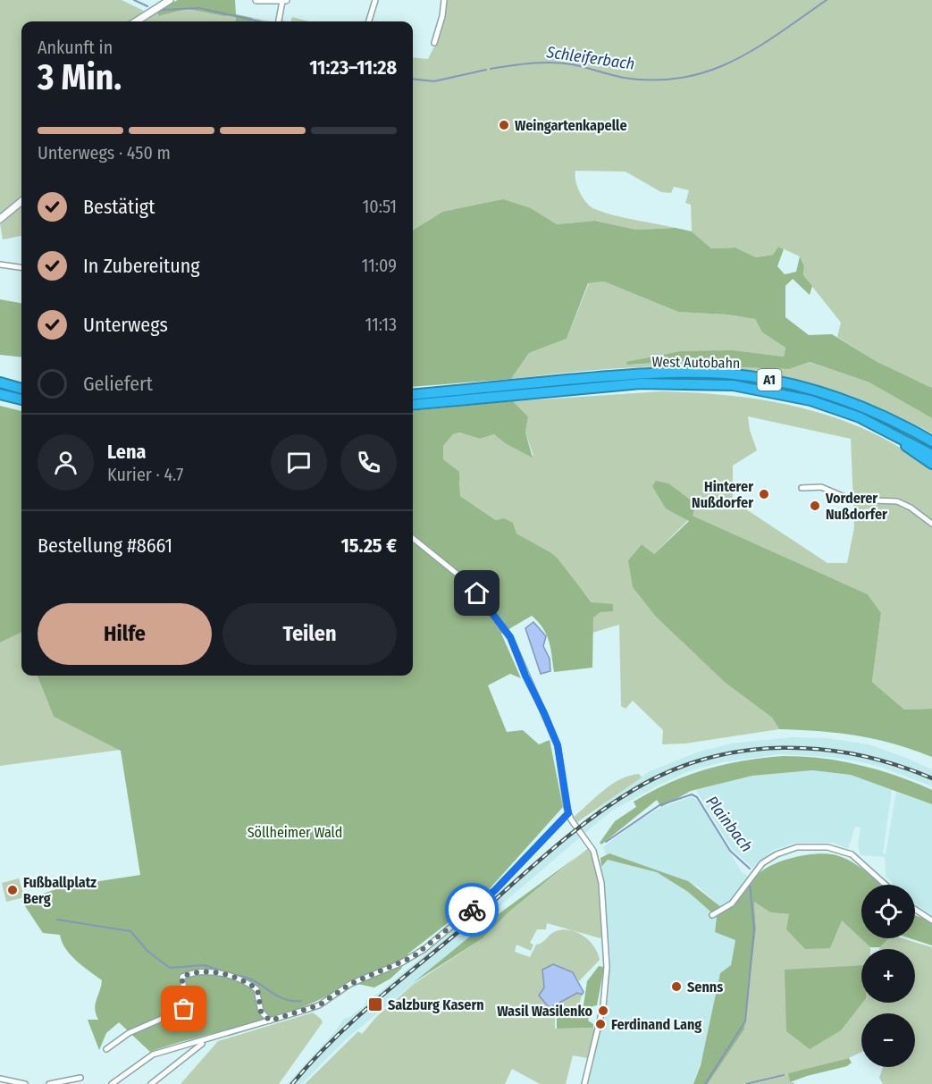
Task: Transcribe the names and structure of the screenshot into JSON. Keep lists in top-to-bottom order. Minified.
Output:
{"streets":{"highway":["West Autobahn","A1"]},"crossings":[["West Autobahn","A1"]],"water":["Schleiferbach","Plainbach"],"parks":["Söllheimer Wald"],"places":{"other":["Weingartenkapelle","Hinterer Nußdorfer","Vorderer Nußdorfer","Fußballplatz Berg","Senns","Wasil Wasilenko","Ferdinand Lang"],"transit":["Salzburg Kasern"]},"page":{"heading":["3 Min.","Ankunft in","11:23–11:28"],"panel":["Lena","Kurier · 4.7","Bestellung #8661","15.25 €"],"bar":"Unterwegs · 450 m","list":[["Bestätigt","10:51"],["In Zubereitung","11:09"],["Unterwegs","11:13"],"Geliefert"],"buttons":["Hilfe","Teilen"],"map_buttons":["+","−"]}}
